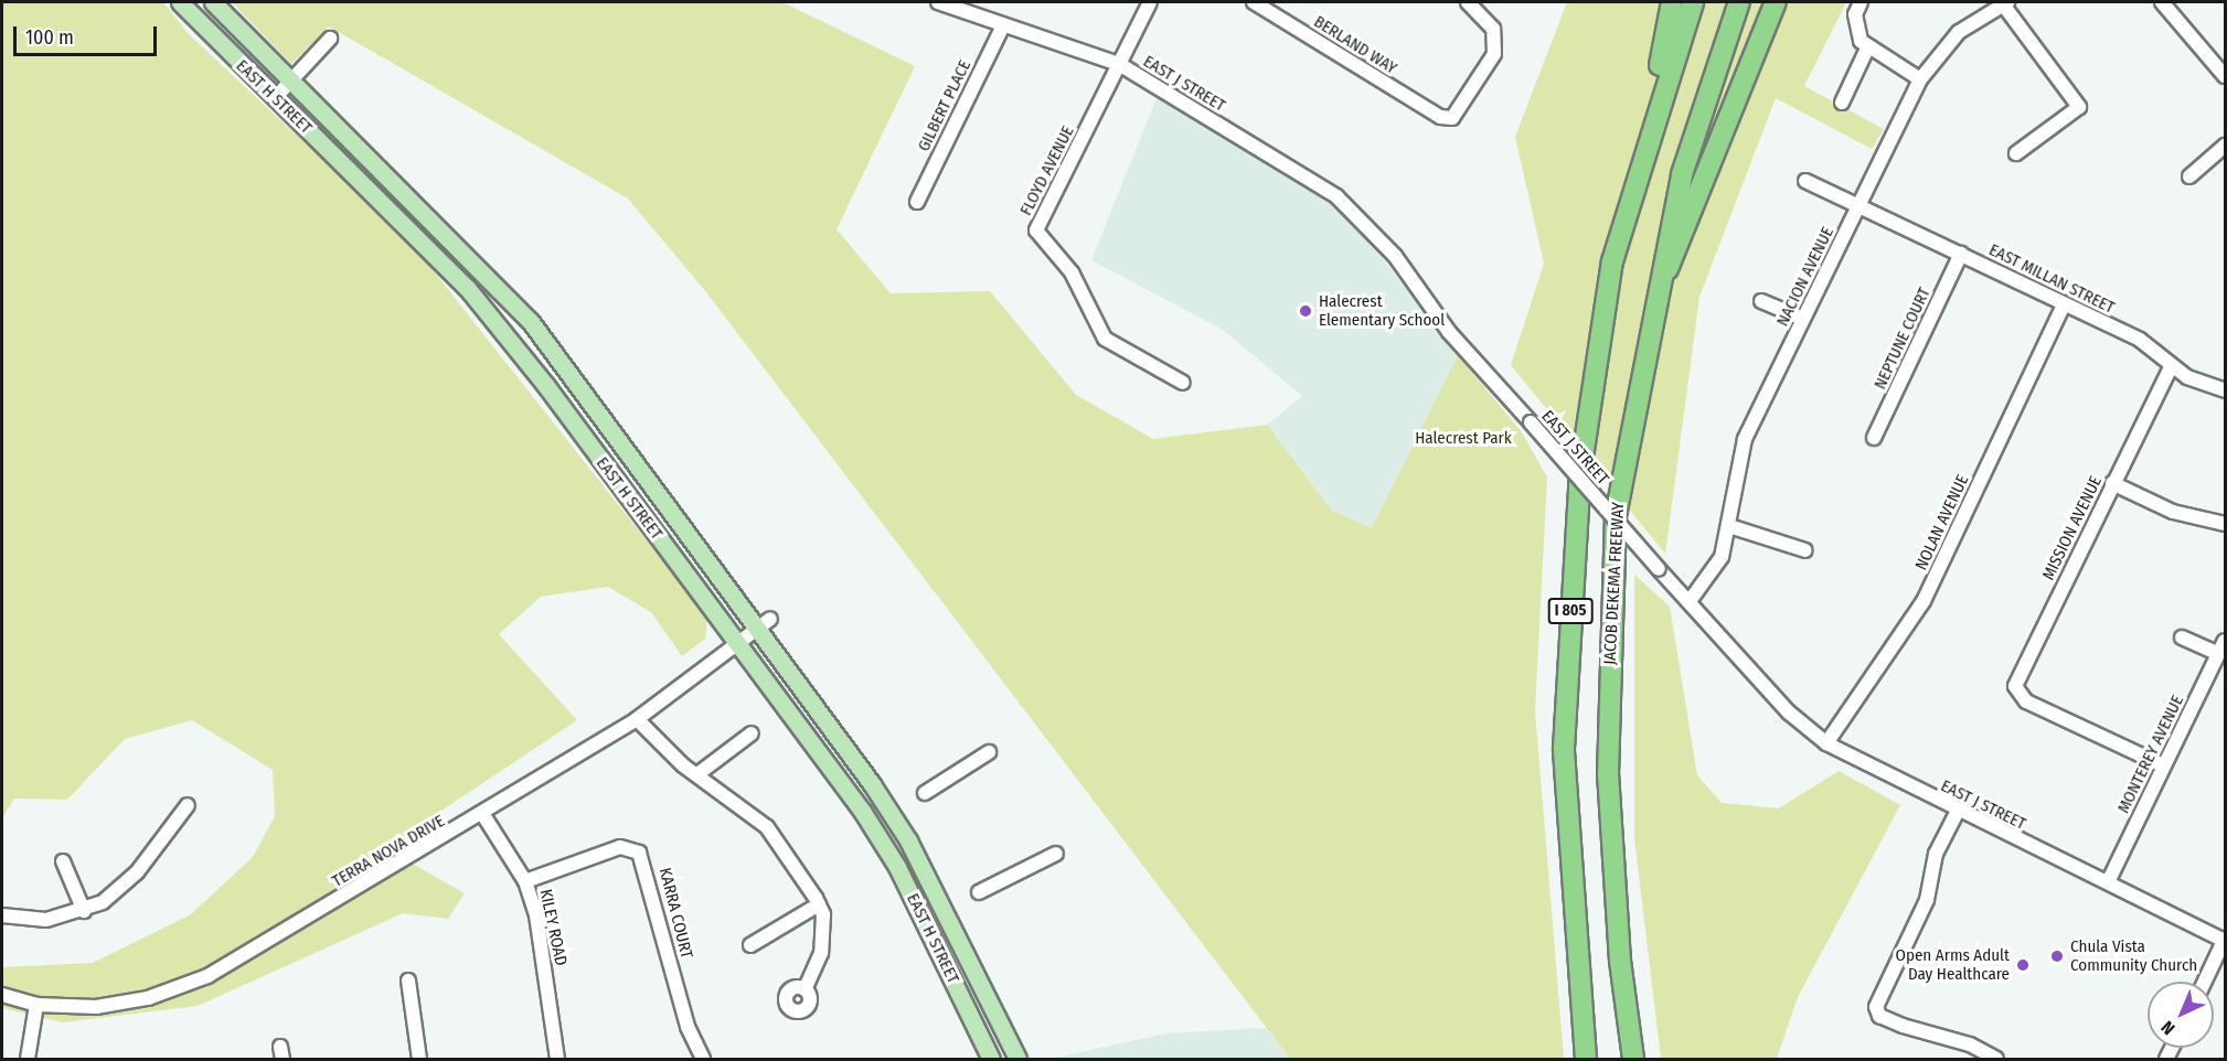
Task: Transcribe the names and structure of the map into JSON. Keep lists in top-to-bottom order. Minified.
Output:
{"streets":{"highway":["JACOB DEKEMA FREEWAY","I 805"],"main road":["EAST H STREET"],"street":["BERLAND WAY","EAST J STREET","GILBERT PLACE","FLOYD AVENUE","NACION AVENUE","EAST MILLAN STREET","NEPTUNE COURT","NOLAN AVENUE","MISSION AVENUE","MONTEREY AVENUE","TERRA NOVA DRIVE","KARRA COURT","KILEY ROAD"]},"crossings":[["EAST J STREET","GILBERT PLACE"],["EAST J STREET","FLOYD AVENUE"],["EAST J STREET","NACION AVENUE"],["EAST J STREET","NOLAN AVENUE"],["EAST J STREET","MONTEREY AVENUE"],["EAST H STREET","TERRA NOVA DRIVE"],["NACION AVENUE","EAST MILLAN STREET"],["EAST MILLAN STREET","NEPTUNE COURT"],["EAST MILLAN STREET","NOLAN AVENUE"],["EAST MILLAN STREET","MISSION AVENUE"],["MISSION AVENUE","MONTEREY AVENUE"],["TERRA NOVA DRIVE","KILEY ROAD"],["KARRA COURT","KILEY ROAD"]],"parks":["Halecrest Park"],"places":["Halecrest Elementary School","Chula Vista Community Church","Open Arms Adult Day Healthcare"],"scale_bar":"100 m","north":"bottom left"}
